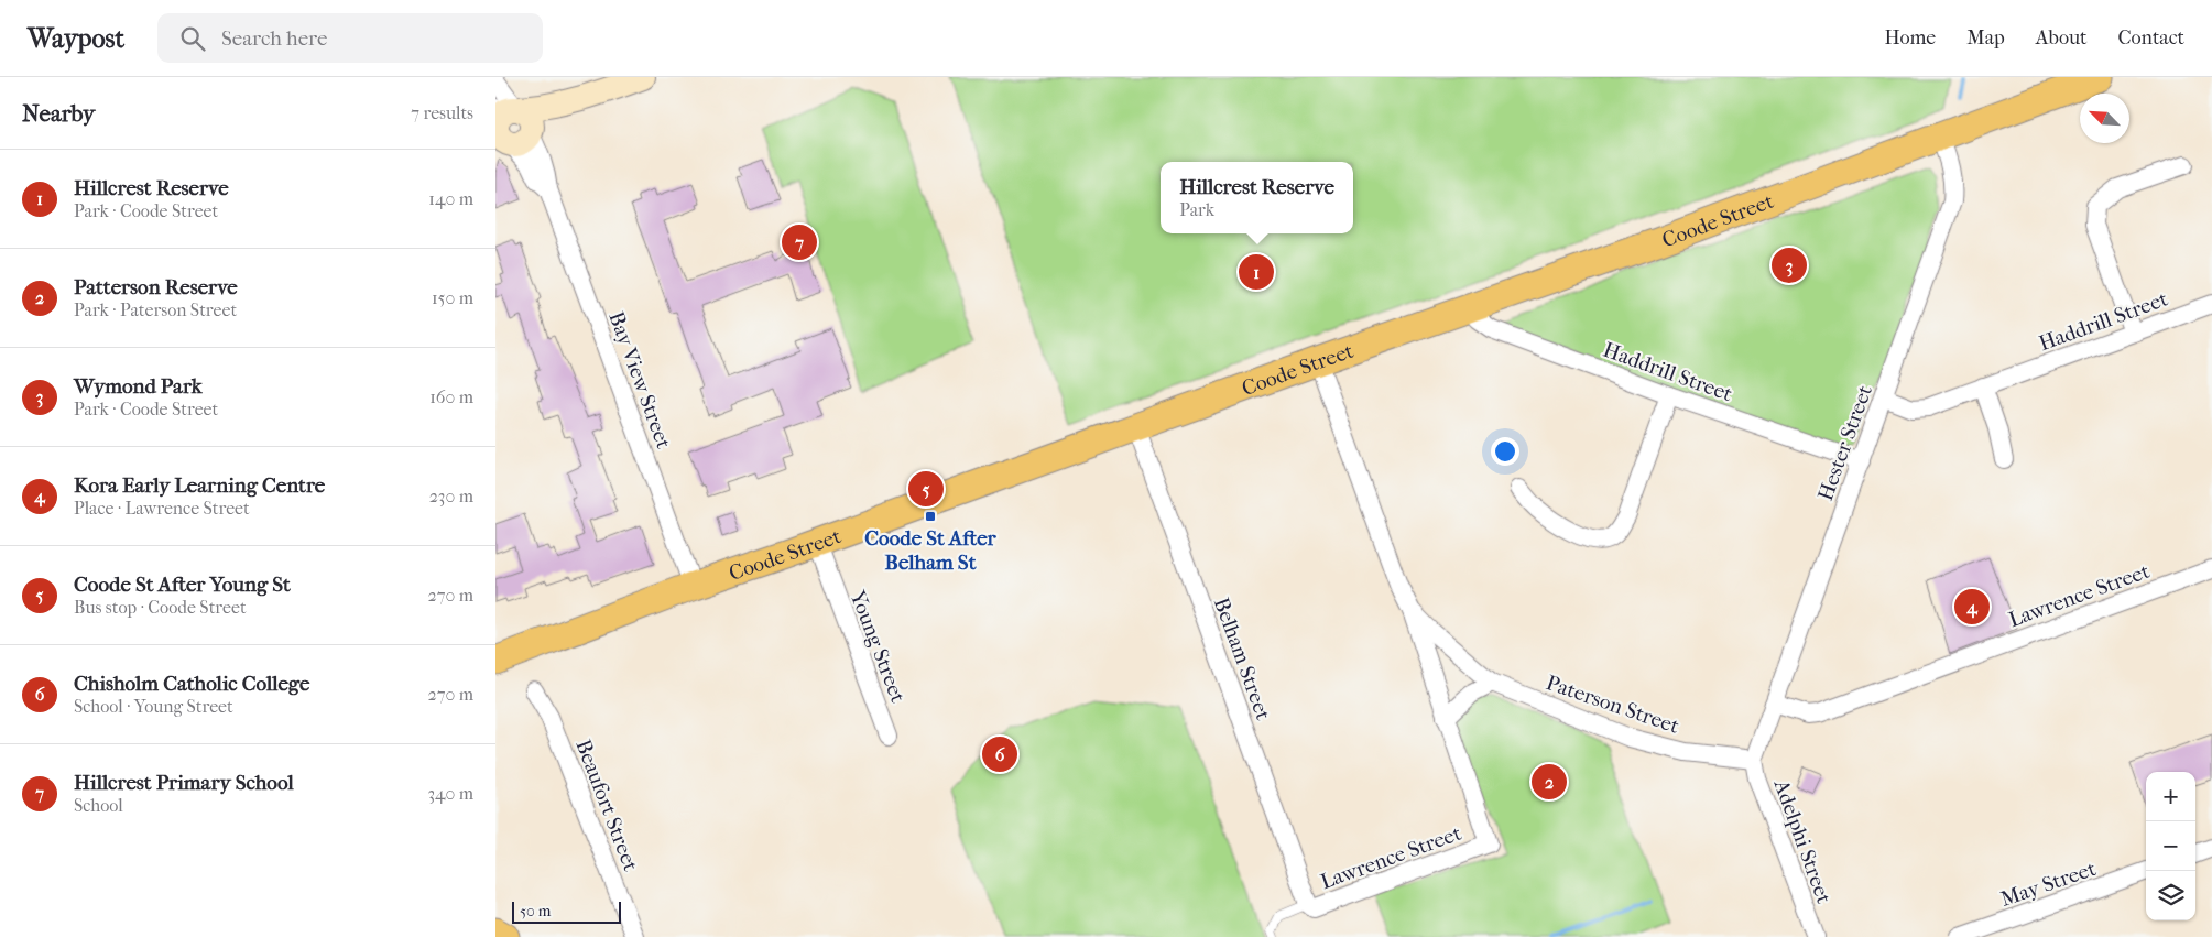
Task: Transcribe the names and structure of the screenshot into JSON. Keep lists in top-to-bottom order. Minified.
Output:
{"streets":{"main road":["Coode Street"],"street":["Haddrill Street","Bay View Street","Hester Street","Lawrence Street","Young Street","Belham Street","Paterson Street","Beaufort Street","Adelphi Street","May Street"]},"crossings":[["Coode Street","Haddrill Street"],["Coode Street","Bay View Street"],["Coode Street","Hester Street"],["Coode Street","Young Street"],["Coode Street","Belham Street"],["Coode Street","Paterson Street"],["Haddrill Street","Hester Street"],["Hester Street","Lawrence Street"],["Hester Street","Paterson Street"],["Hester Street","Adelphi Street"],["Lawrence Street","Belham Street"],["Lawrence Street","Paterson Street"],["Paterson Street","Adelphi Street"]],"places":{"transit":["Coode St After Belham St"]},"scale_bar":"50 m","north":"top left","page":{"header":"Waypost","search":"Search here","nav":["Home","Map","About","Contact"],"heading":["Nearby","7 results"],"list":[{"mark":"1","name":"Hillcrest Reserve","note":"Park · Coode Street","value":"140 m"},{"mark":"2","name":"Patterson Reserve","note":"Park · Paterson Street","value":"150 m"},{"mark":"3","name":"Wymond Park","note":"Park · Coode Street","value":"160 m"},{"mark":"4","name":"Kora Early Learning Centre","note":"Place · Lawrence Street","value":"230 m"},{"mark":"5","name":"Coode St After Young St","note":"Bus stop · Coode Street","value":"270 m"},{"mark":"6","name":"Chisholm Catholic College","note":"School · Young Street","value":"270 m"},{"mark":"7","name":"Hillcrest Primary School","note":"School","value":"340 m"}],"popup":["Hillcrest Reserve","Park"],"pins":["7","3","1","5","4","6","2"],"map_buttons":["+","−"],"scale":"50 m"}}
